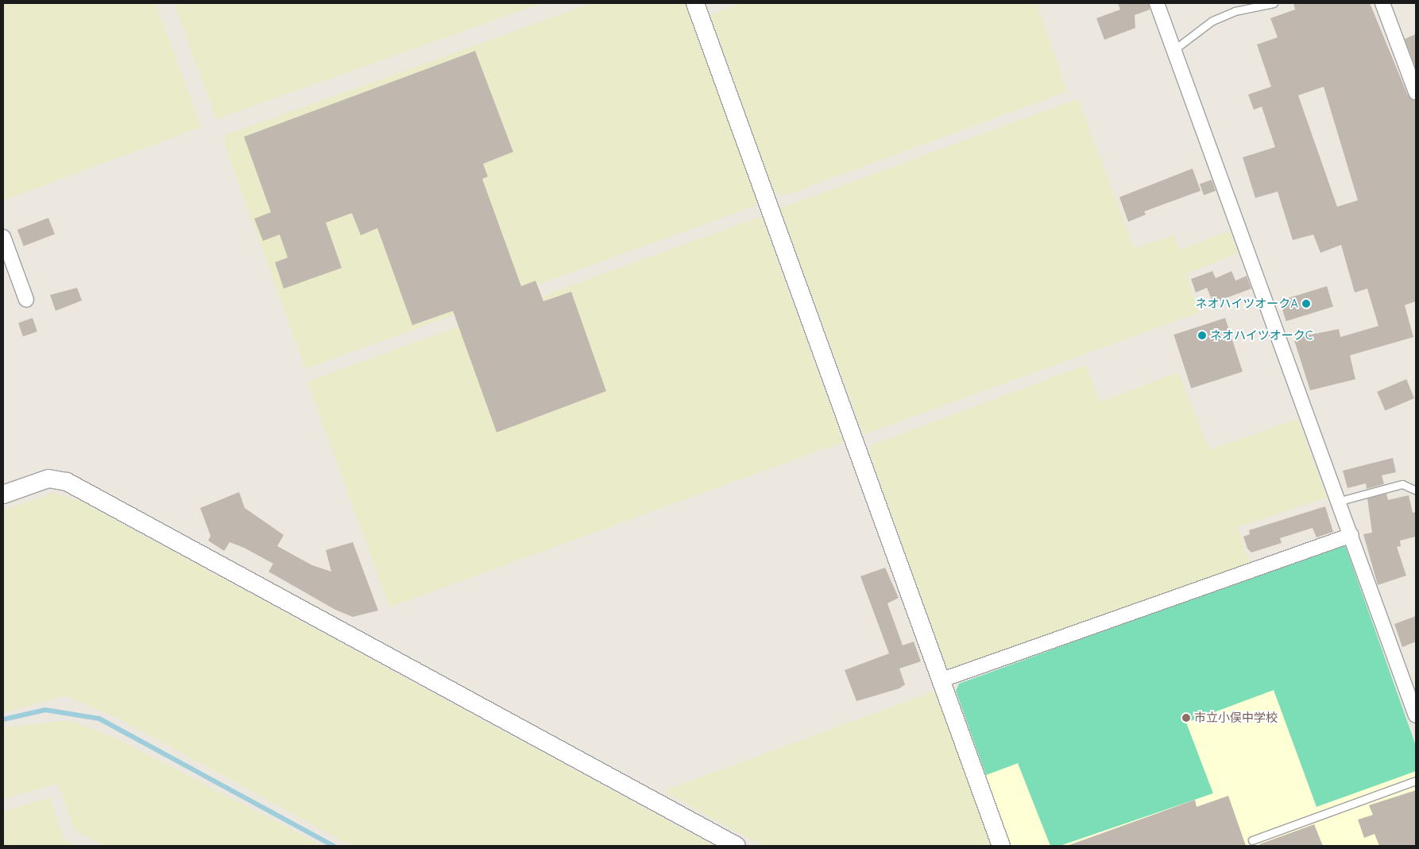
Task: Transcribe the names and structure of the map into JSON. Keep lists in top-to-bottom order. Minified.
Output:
{"places":["ネオハイツオークA","ネオハイツオークC","市立小俣中学校"]}
